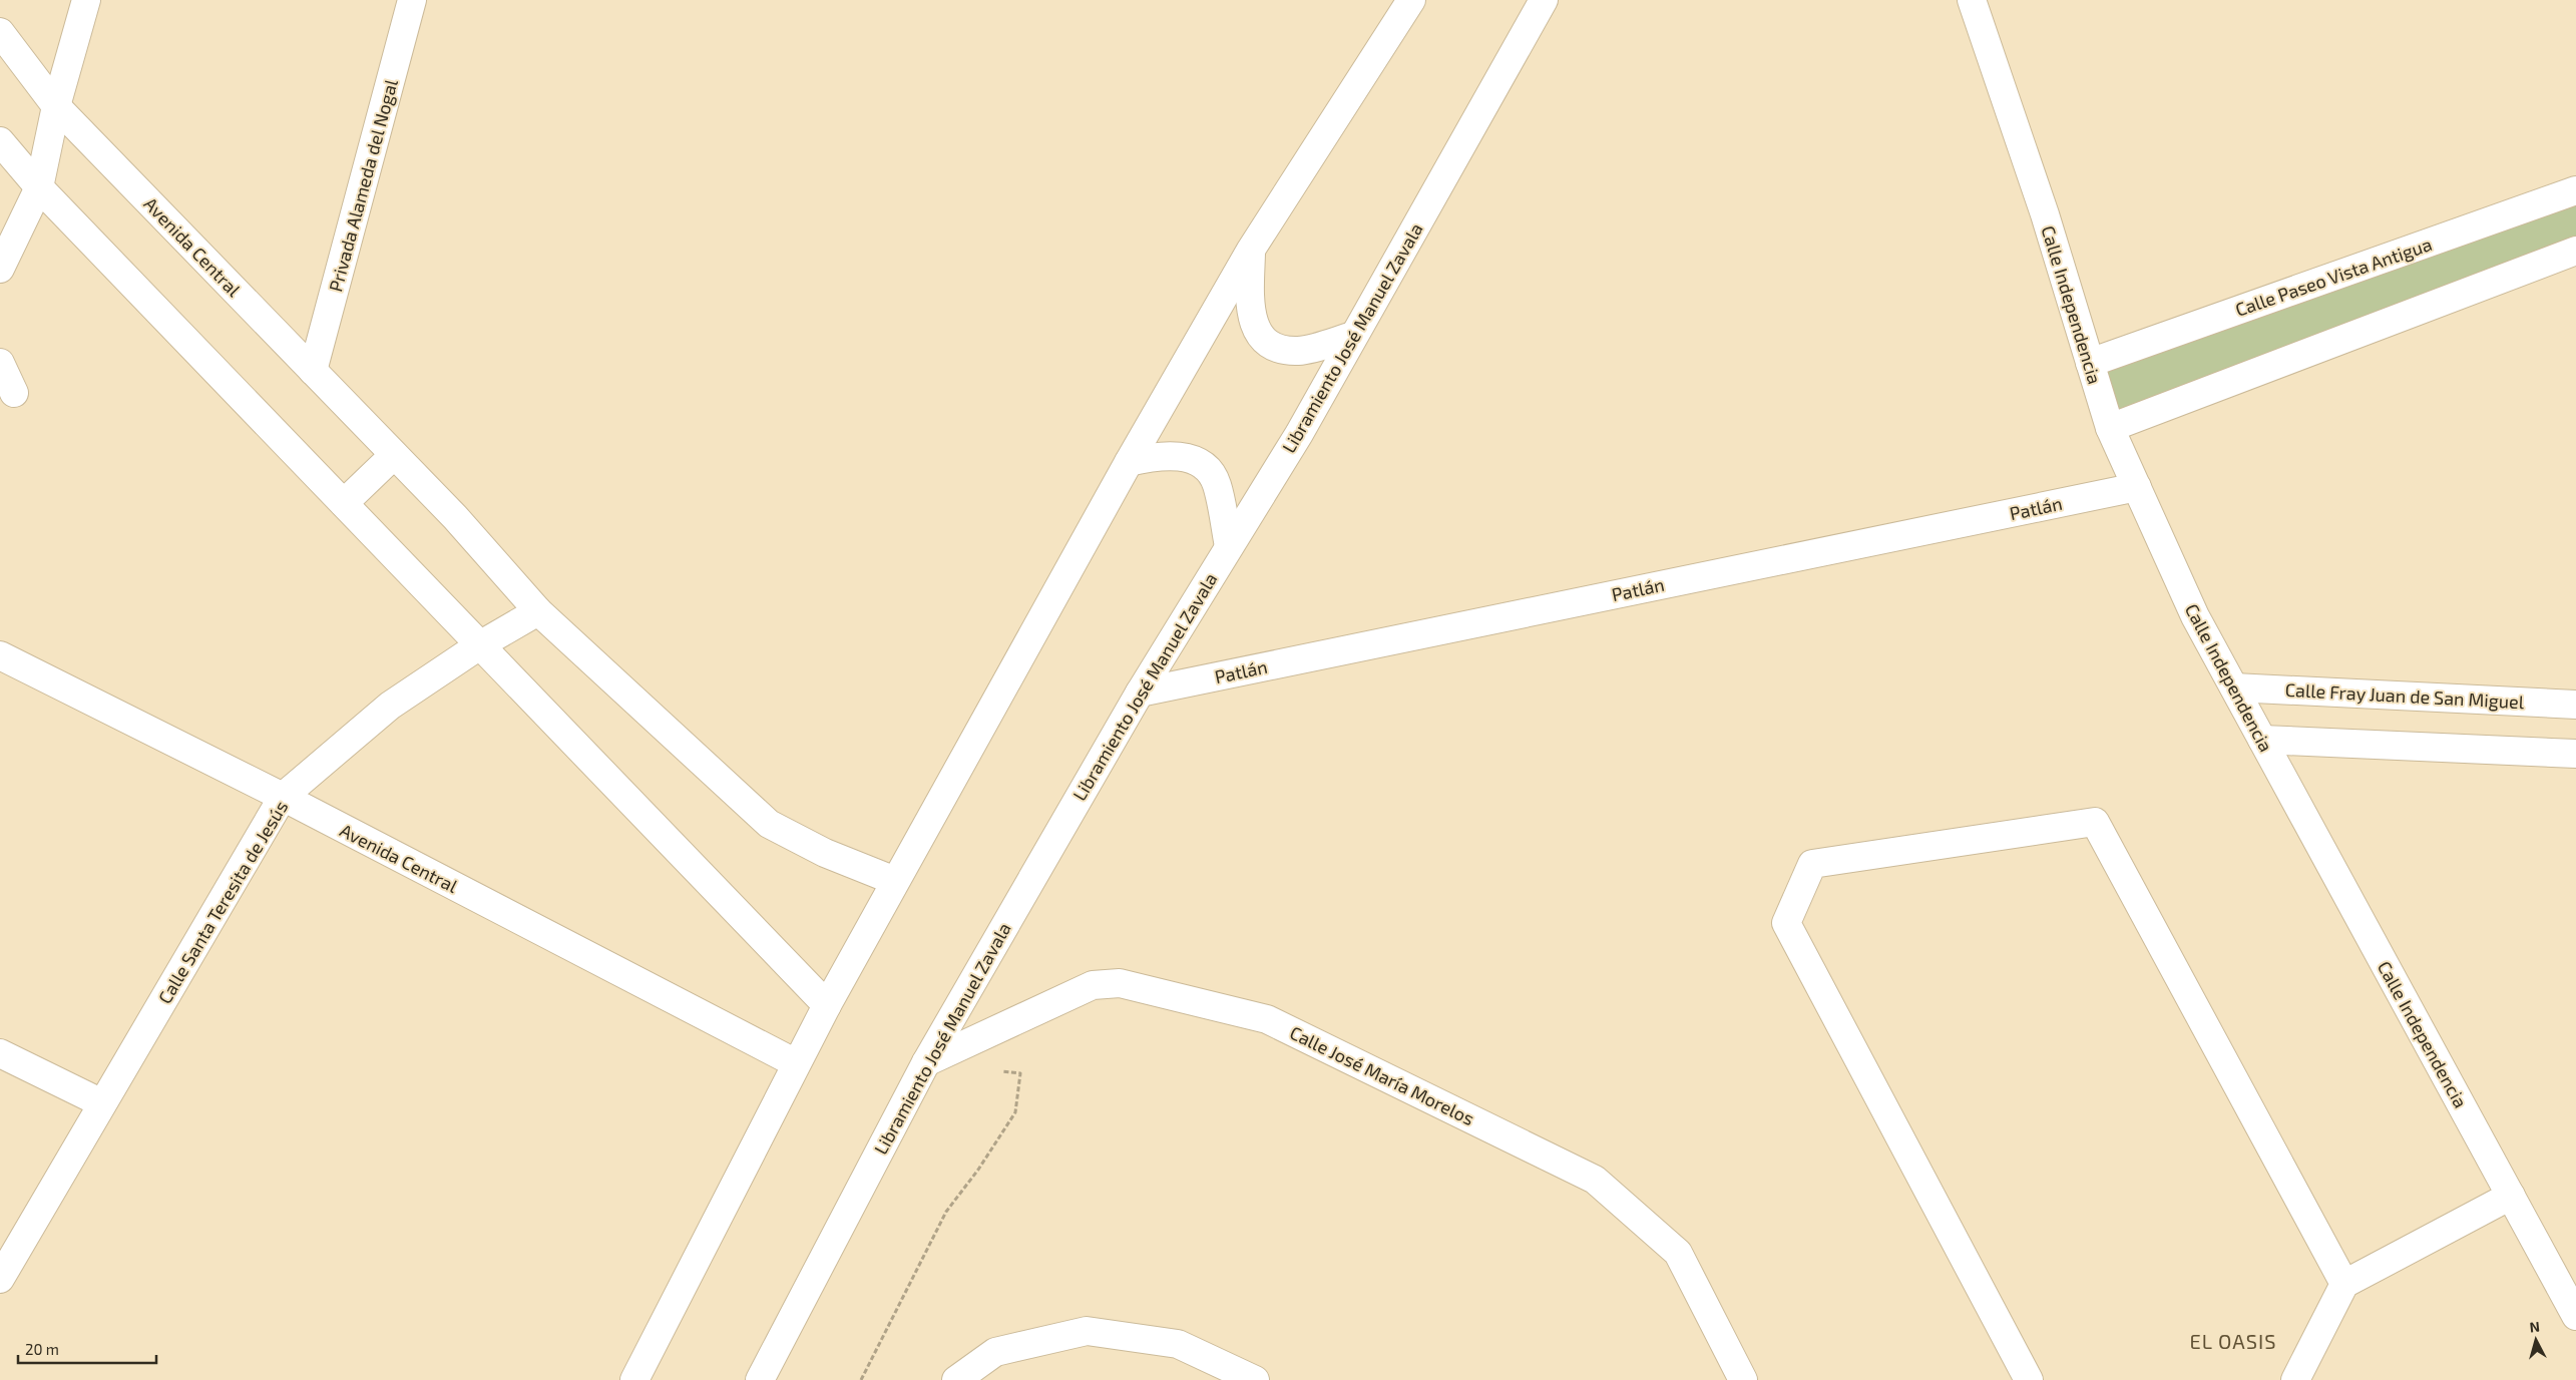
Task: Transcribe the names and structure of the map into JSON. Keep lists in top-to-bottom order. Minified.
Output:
{"streets":{"street":["Privada Alameda del Nogal","Avenida Central","Calle Paseo Vista Antigua","Calle Independencia","Libramiento José Manuel Zavala","Patlán","Calle Fray Juan de San Miguel","Calle Santa Teresita de Jesús","Calle José María Morelos"]},"crossings":[["Privada Alameda del Nogal","Avenida Central"],["Avenida Central","Calle Santa Teresita de Jesús"],["Calle Paseo Vista Antigua","Calle Independencia"],["Calle Independencia","Patlán"],["Calle Independencia","Calle Fray Juan de San Miguel"],["Libramiento José Manuel Zavala","Patlán"],["Libramiento José Manuel Zavala","Calle José María Morelos"]],"districts":["EL OASIS"],"scale_bar":"20 m","north":"top"}
